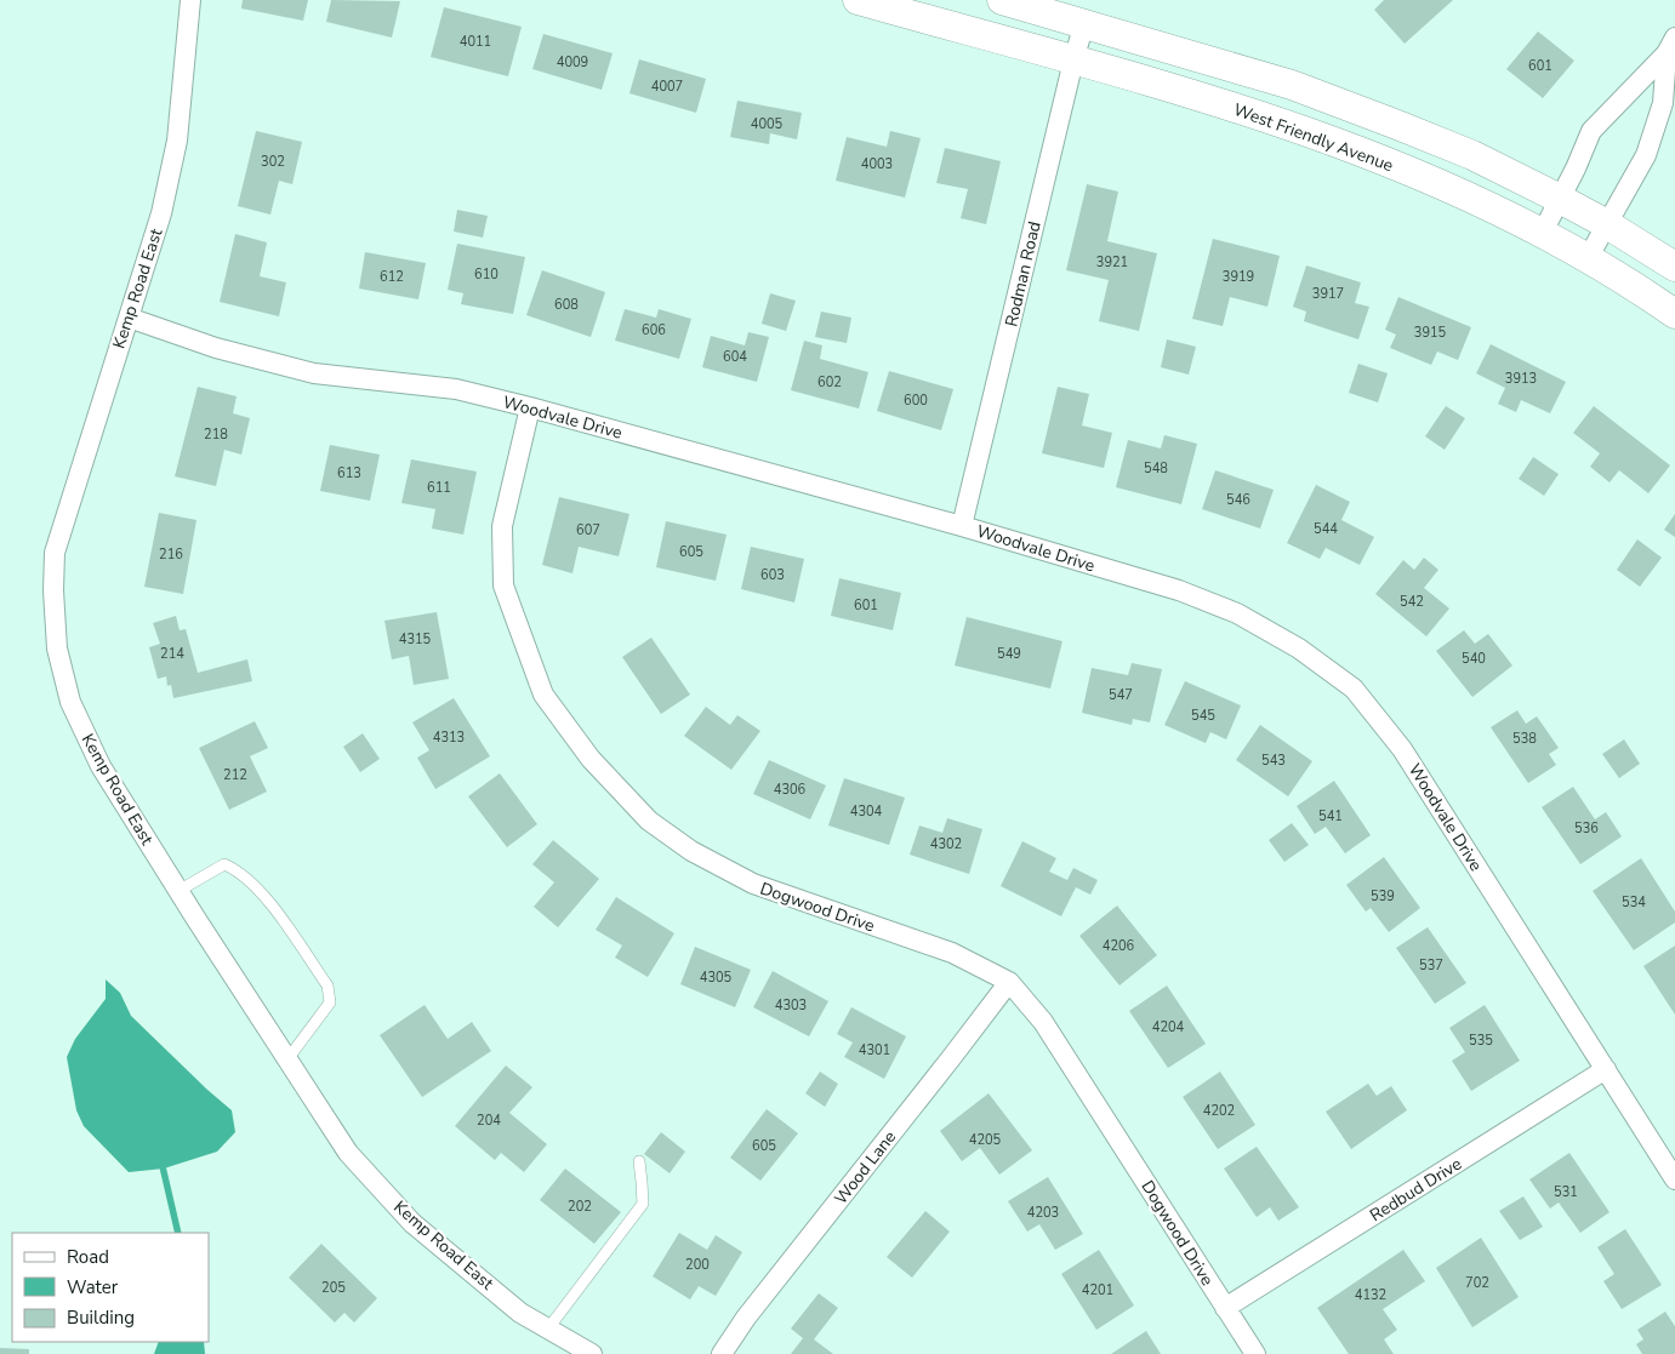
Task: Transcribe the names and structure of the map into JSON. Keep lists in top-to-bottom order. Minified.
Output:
{"streets":{"main road":["West Friendly Avenue"],"street":["Rodman Road","Kemp Road East","Woodvale Drive","Dogwood Drive","Wood Lane","Redbud Drive"]},"crossings":[["West Friendly Avenue","Rodman Road"],["Rodman Road","Woodvale Drive"],["Kemp Road East","Woodvale Drive"],["Woodvale Drive","Dogwood Drive"],["Woodvale Drive","Redbud Drive"],["Dogwood Drive","Wood Lane"],["Dogwood Drive","Redbud Drive"]],"house_numbers":["4011","4009","601","4007","4005","302","4003","3921","610","612","3919","3917","608","606","3915","604","3913","602","600","218","548","613","611","546","544","607","605","216","603","542","601","4315","214","549","540","547","545","4313","538","543","212","4306","4304","541","536","4302","539","534","4206","537","4305","4303","4204","535","4301","4202","204","4205","605","531","202","4203","200","702","205","4201","4132"],"legend":["Road","Water","Building"]}
